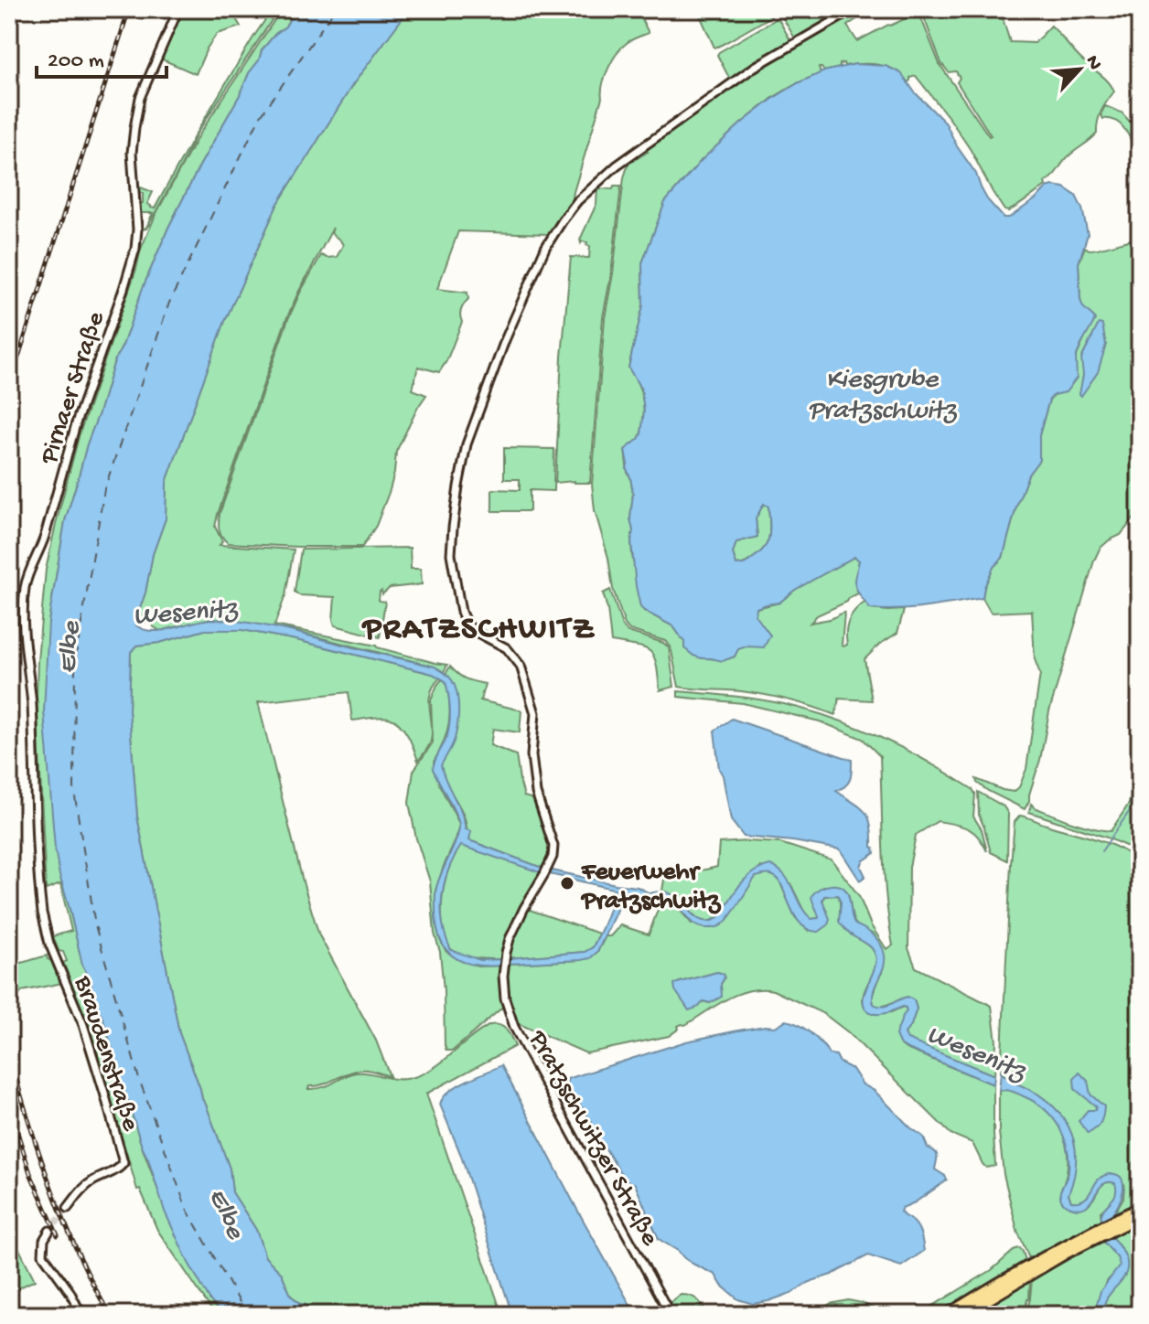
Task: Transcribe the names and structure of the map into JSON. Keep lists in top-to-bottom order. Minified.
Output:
{"streets":{"street":["Pirnaer Straße","Braudenstraße","Pratzschwitzer Straße"]},"crossings":[["Pirnaer Straße","Braudenstraße"]],"districts":["PRATZSCHWITZ"],"water":["Kiesgrube Pratzschwitz","Wesenitz","Elbe"],"places":["Feuerwehr Pratzschwitz"],"scale_bar":"200 m","north":"top right"}
